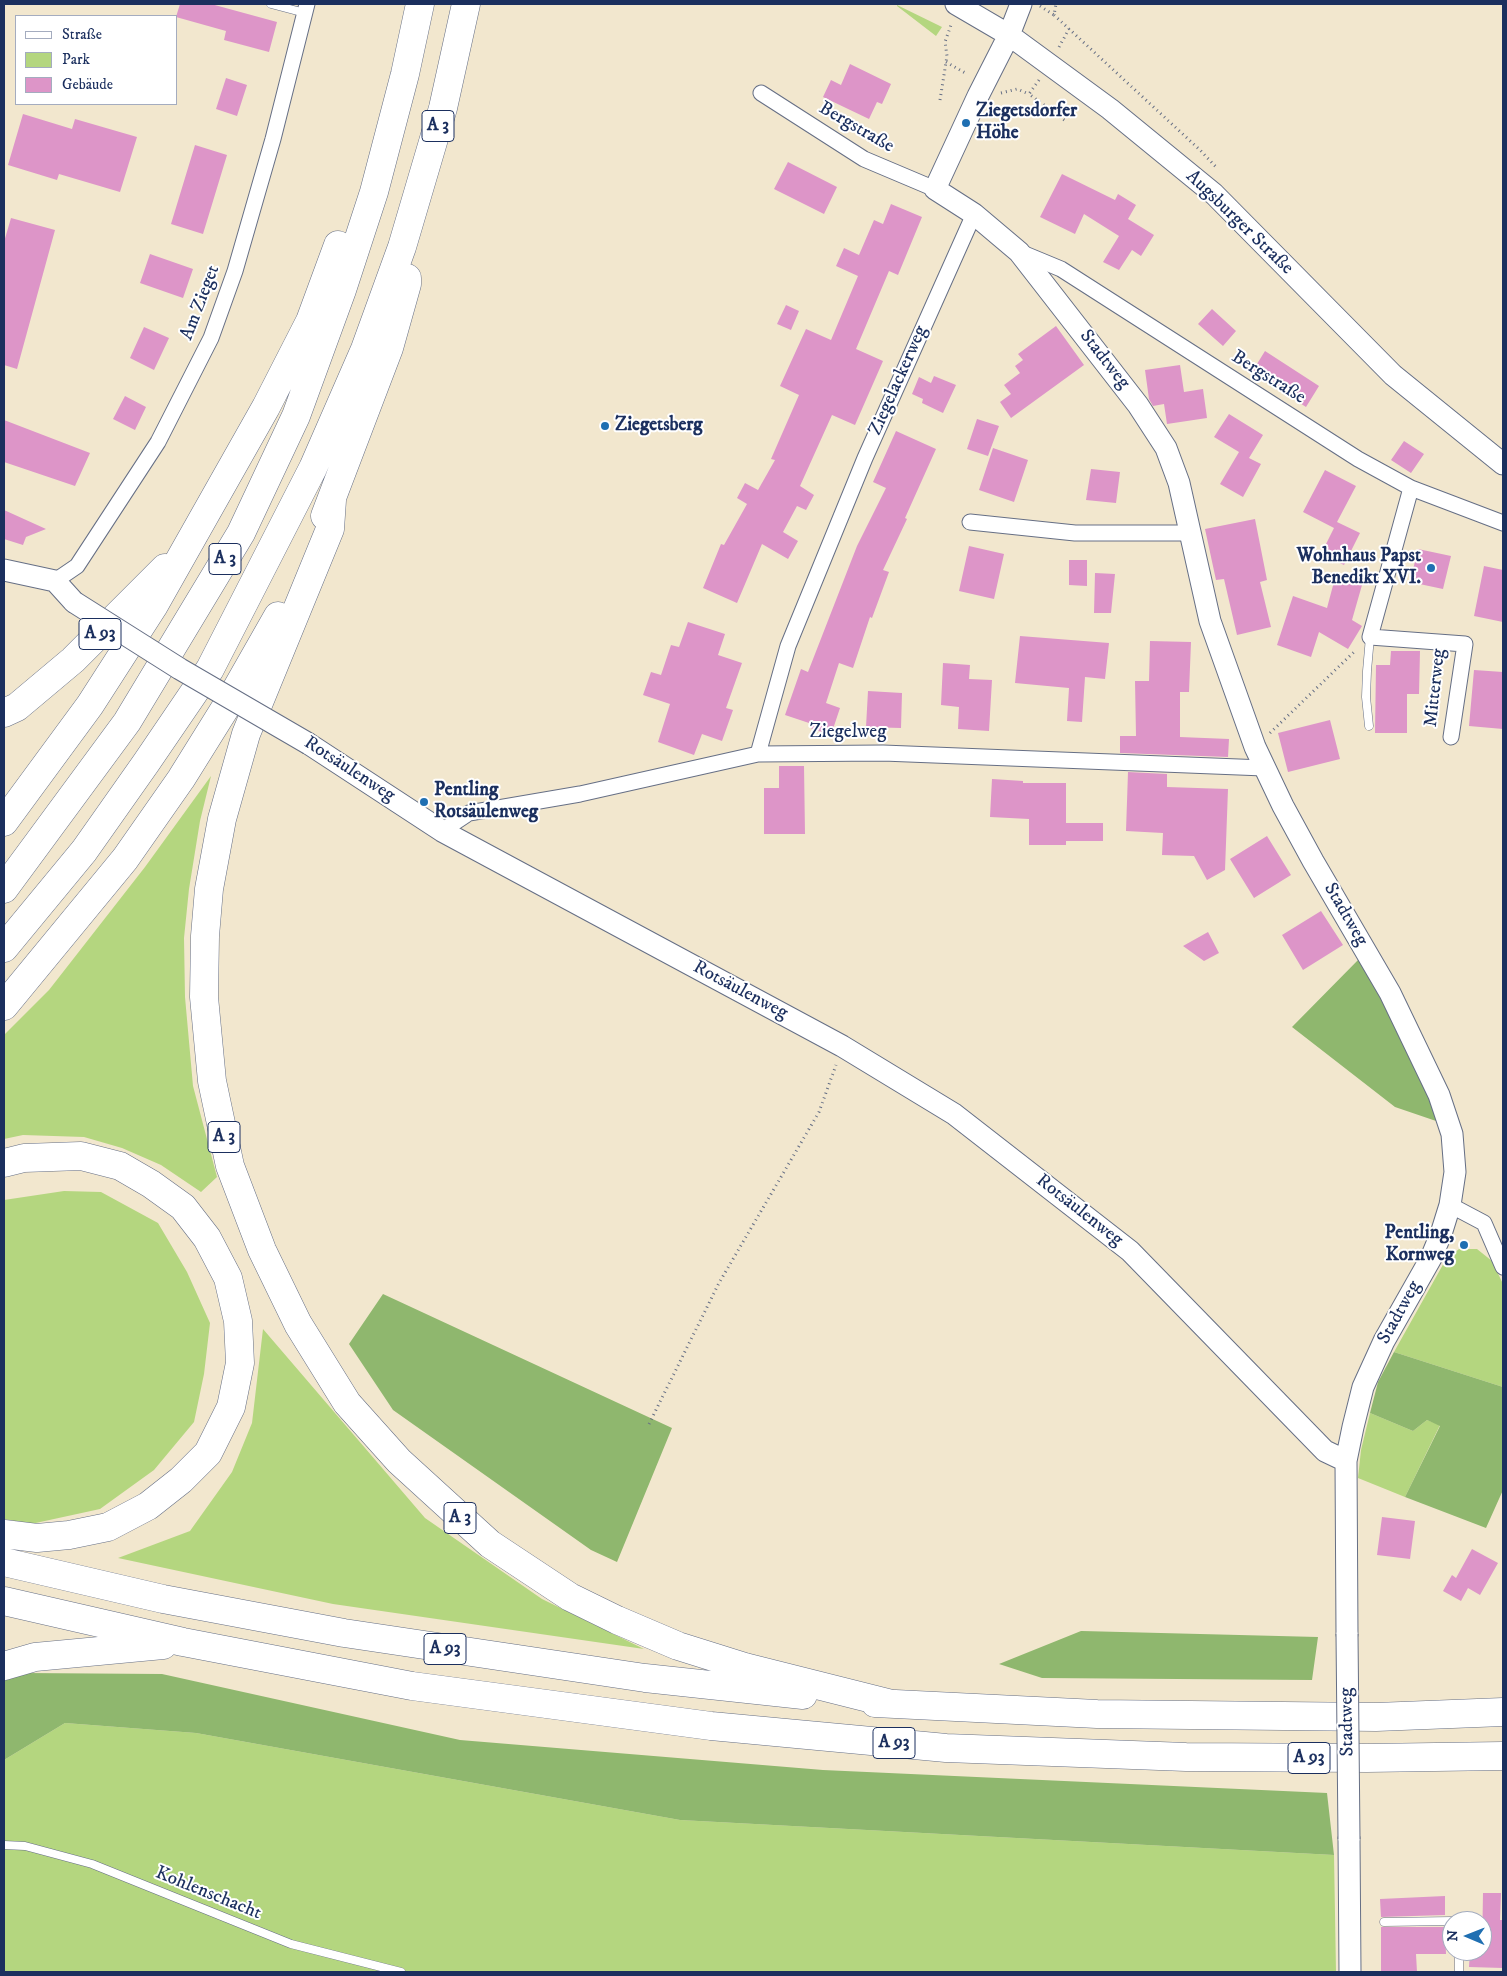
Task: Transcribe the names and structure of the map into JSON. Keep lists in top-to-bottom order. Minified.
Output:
{"streets":{"highway":["A 3","A 93"],"street":["Bergstraße","Augsburger Straße","Am Zieget","Stadtweg","Ziegelackerweg","Mitterweg","Ziegelweg","Rotsäulenweg"],"lane":["Kohlenschacht"]},"crossings":[["A 3","A 93"],["Bergstraße","Stadtweg"],["Am Zieget","Rotsäulenweg"],["Stadtweg","Ziegelackerweg"],["Stadtweg","Ziegelweg"],["Stadtweg","Rotsäulenweg"],["Ziegelackerweg","Ziegelweg"],["Ziegelweg","Rotsäulenweg"]],"places":["Ziegetsdorfer Höhe","Ziegetsberg","Wohnhaus Papst Benedikt XVI.","Pentling Rotsäulenweg","Pentling, Kornweg"],"legend":["Straße","Park","Gebäude"],"north":"left"}
